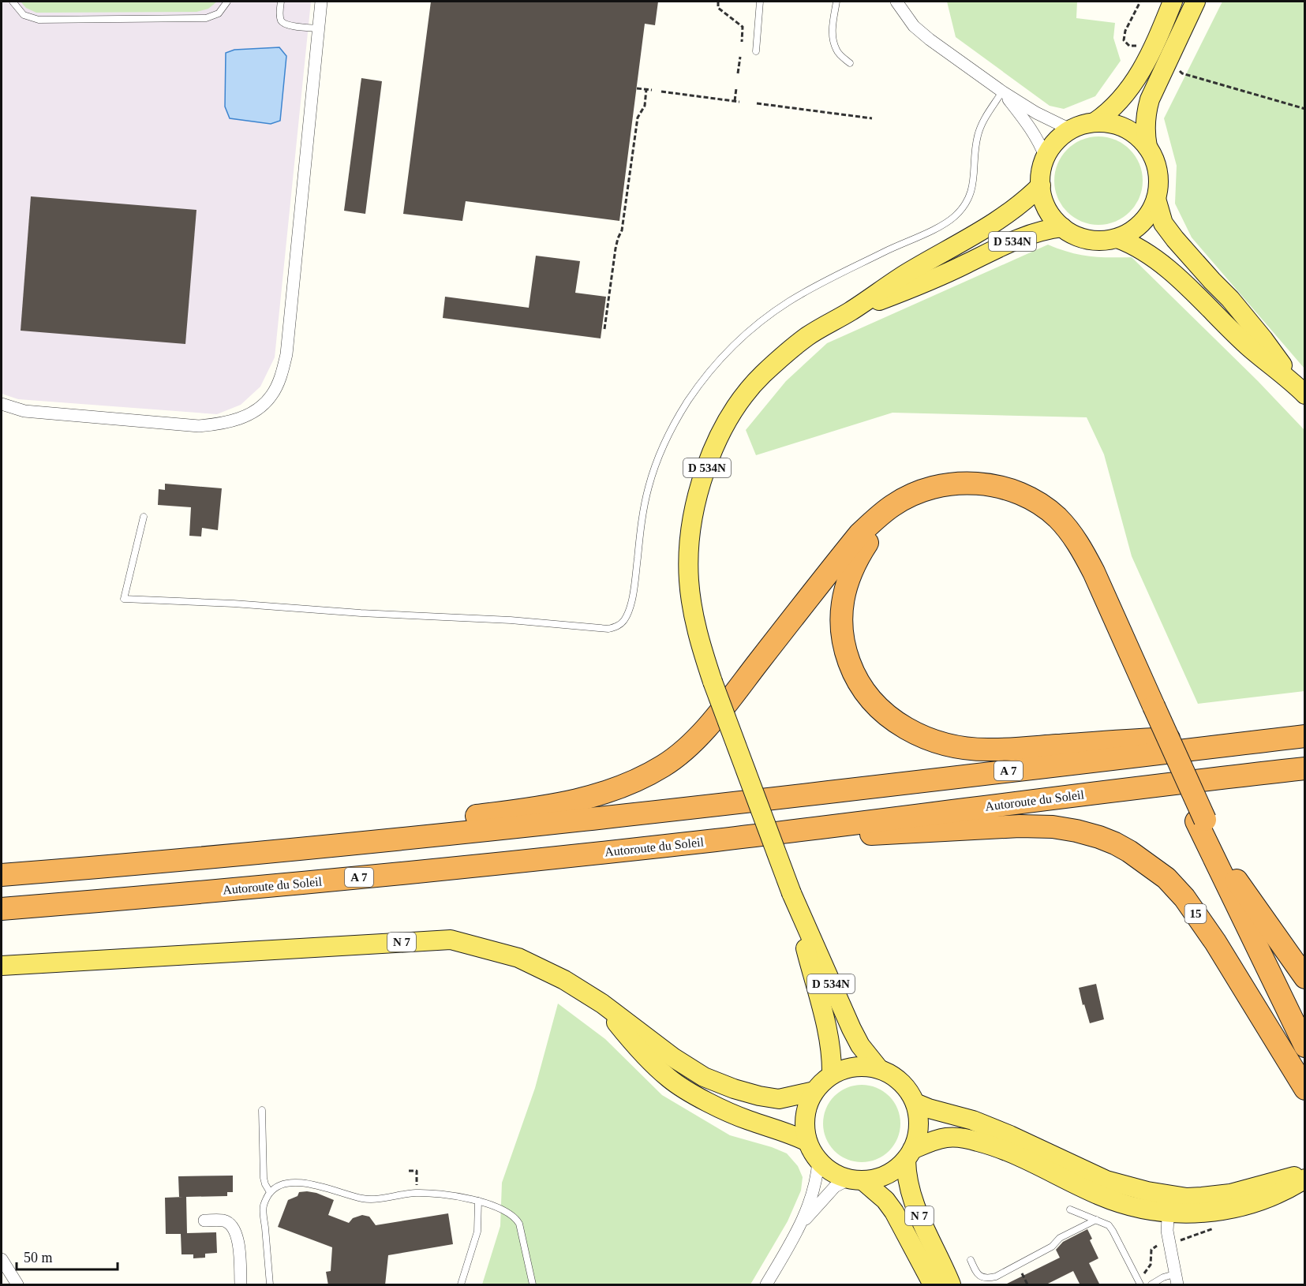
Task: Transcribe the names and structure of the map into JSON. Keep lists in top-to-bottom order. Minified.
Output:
{"streets":{"highway":["A 7","Autoroute du Soleil","15"],"main road":["D 534N","N 7"]},"crossings":[["D 534N","N 7"],["Autoroute du Soleil","15"]],"scale_bar":"50 m"}
